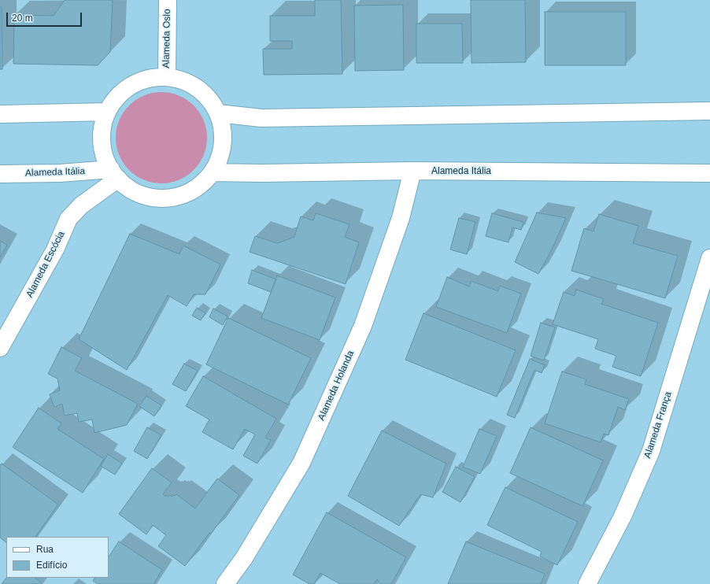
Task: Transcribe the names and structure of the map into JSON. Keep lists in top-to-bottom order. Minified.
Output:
{"streets":{"street":["Alameda Oslo","Alameda Itália","Alameda Escócia","Alameda Holanda","Alameda França"]},"crossings":[["Alameda Itália","Alameda Escócia"],["Alameda Itália","Alameda Holanda"]],"legend":["Rua","Edifício"],"scale_bar":"20 m"}
